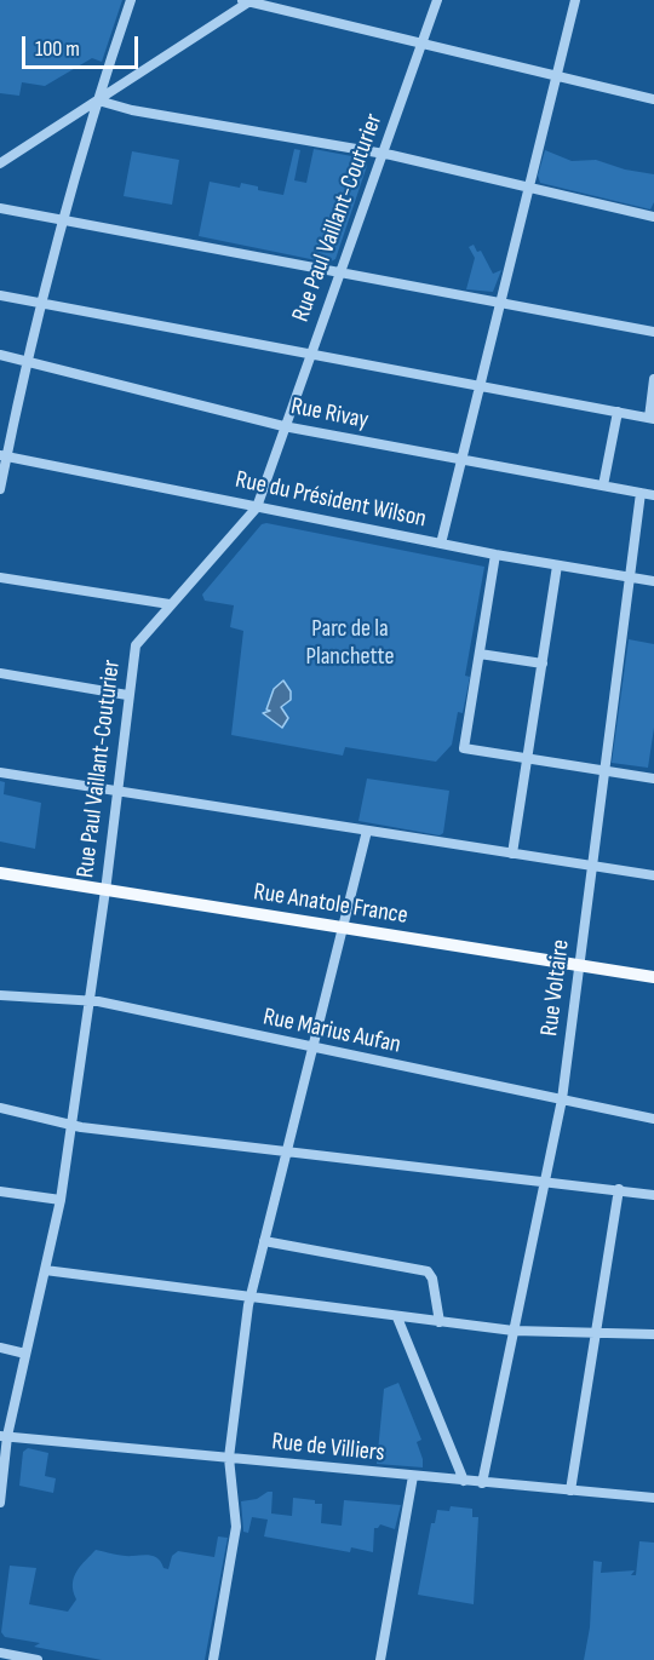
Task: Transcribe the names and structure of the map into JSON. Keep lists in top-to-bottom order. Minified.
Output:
{"streets":{"main road":["Rue Anatole France"],"street":["Rue Paul Vaillant-Couturier","Rue Rivay","Rue du Président Wilson","Rue Voltaire","Rue Marius Aufan","Rue de Villiers"]},"crossings":[["Rue Paul Vaillant-Couturier","Rue Rivay"],["Rue Paul Vaillant-Couturier","Rue du Président Wilson"],["Rue Paul Vaillant-Couturier","Rue Anatole France"],["Rue Paul Vaillant-Couturier","Rue Marius Aufan"],["Rue Paul Vaillant-Couturier","Rue de Villiers"],["Rue Rivay","Rue Voltaire"],["Rue du Président Wilson","Rue Voltaire"],["Rue Anatole France","Rue Voltaire"],["Rue Voltaire","Rue Marius Aufan"],["Rue Voltaire","Rue de Villiers"]],"parks":["Parc de la Planchette"],"scale_bar":"100 m"}
